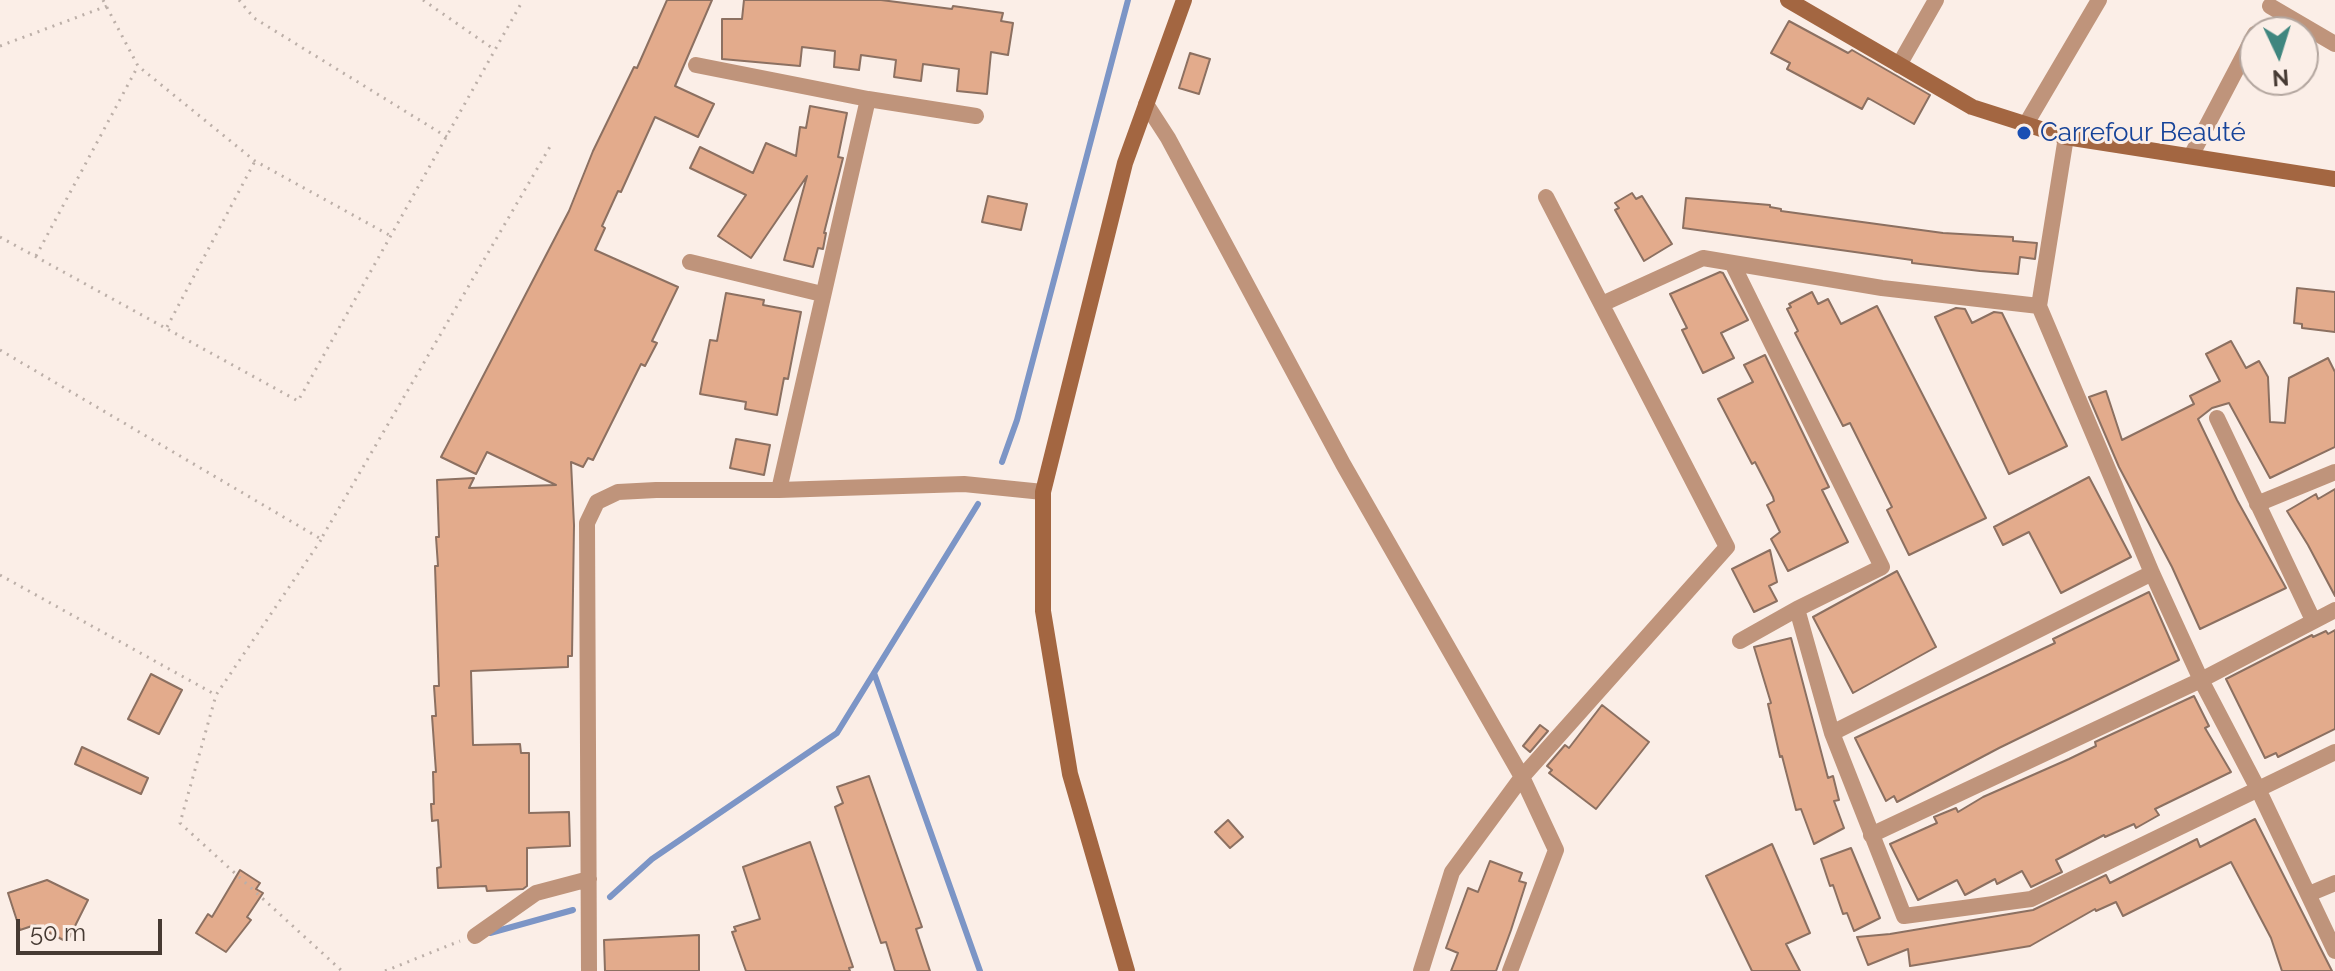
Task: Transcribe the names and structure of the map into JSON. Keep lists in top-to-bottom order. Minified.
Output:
{"places":["Carrefour Beauté"],"scale_bar":"50 m","north":"bottom"}
